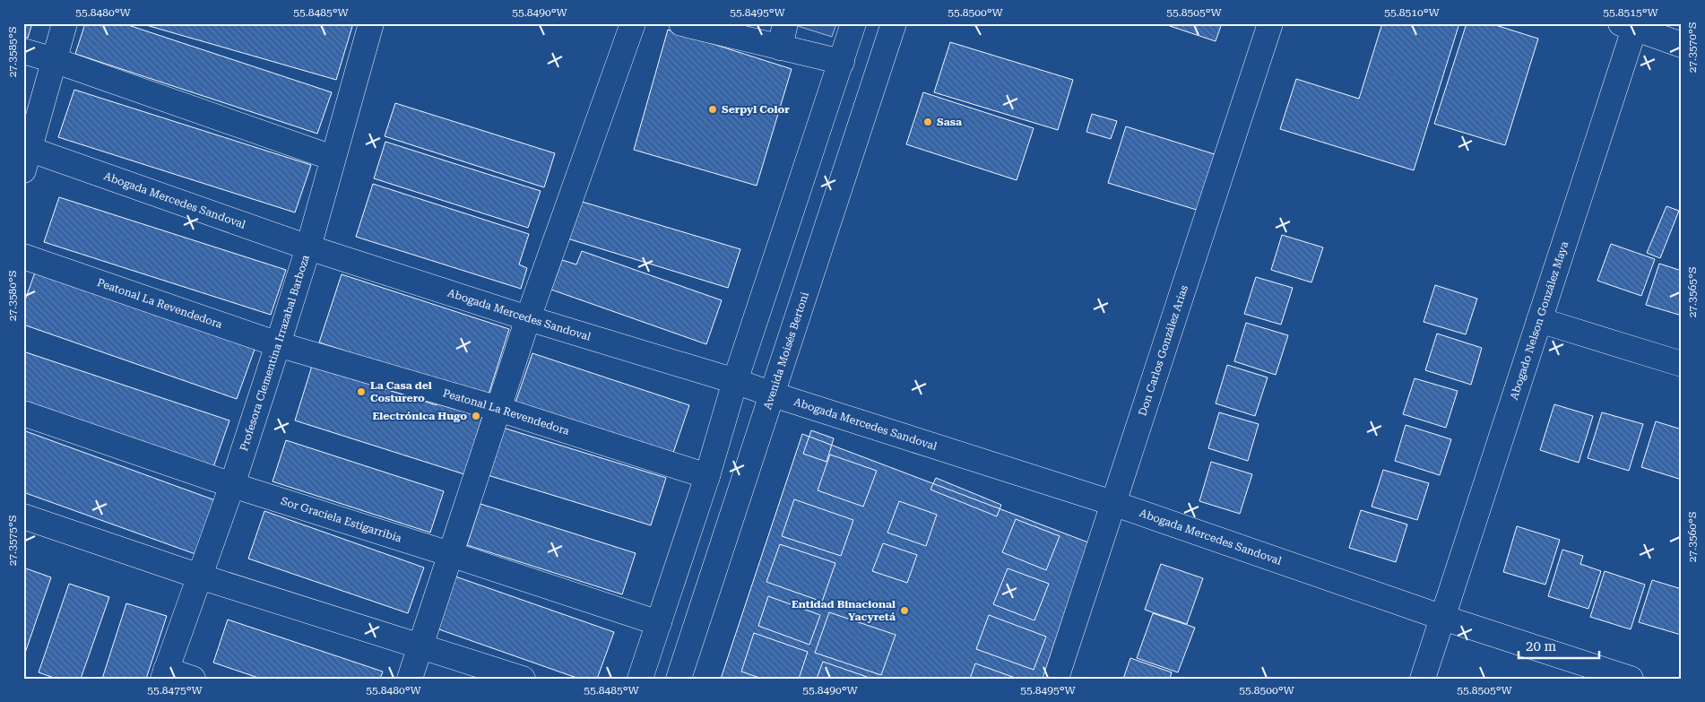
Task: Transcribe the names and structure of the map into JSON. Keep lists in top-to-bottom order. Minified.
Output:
{"streets":{"main road":["Abogada Mercedes Sandoval","Peatonal La Revendedora","Abogado Nelson González Maya","Don Carlos González Arias","Avenida Moisés Bertoni","Profesora Clementina Irrazabal Barboza","Sor Graciela Estigarribia"]},"crossings":[["Abogada Mercedes Sandoval","Abogado Nelson González Maya"],["Abogada Mercedes Sandoval","Don Carlos González Arias"],["Abogada Mercedes Sandoval","Avenida Moisés Bertoni"],["Abogada Mercedes Sandoval","Profesora Clementina Irrazabal Barboza"],["Peatonal La Revendedora","Profesora Clementina Irrazabal Barboza"],["Profesora Clementina Irrazabal Barboza","Sor Graciela Estigarribia"]],"places":["Serpyl Color","Sasa","La Casa del Costurero","Electrónica Hugo","Entidad Binacional Yacyretá"],"scale_bar":"20 m","coordinates":["55.8480°W","55.8485°W","55.8490°W","55.8495°W","55.8500°W","55.8505°W","55.8510°W","55.8515°W","27.3570°S","27.3585°S","27.3565°S","27.3580°S","27.3560°S","27.3575°S","55.8475°W"]}
